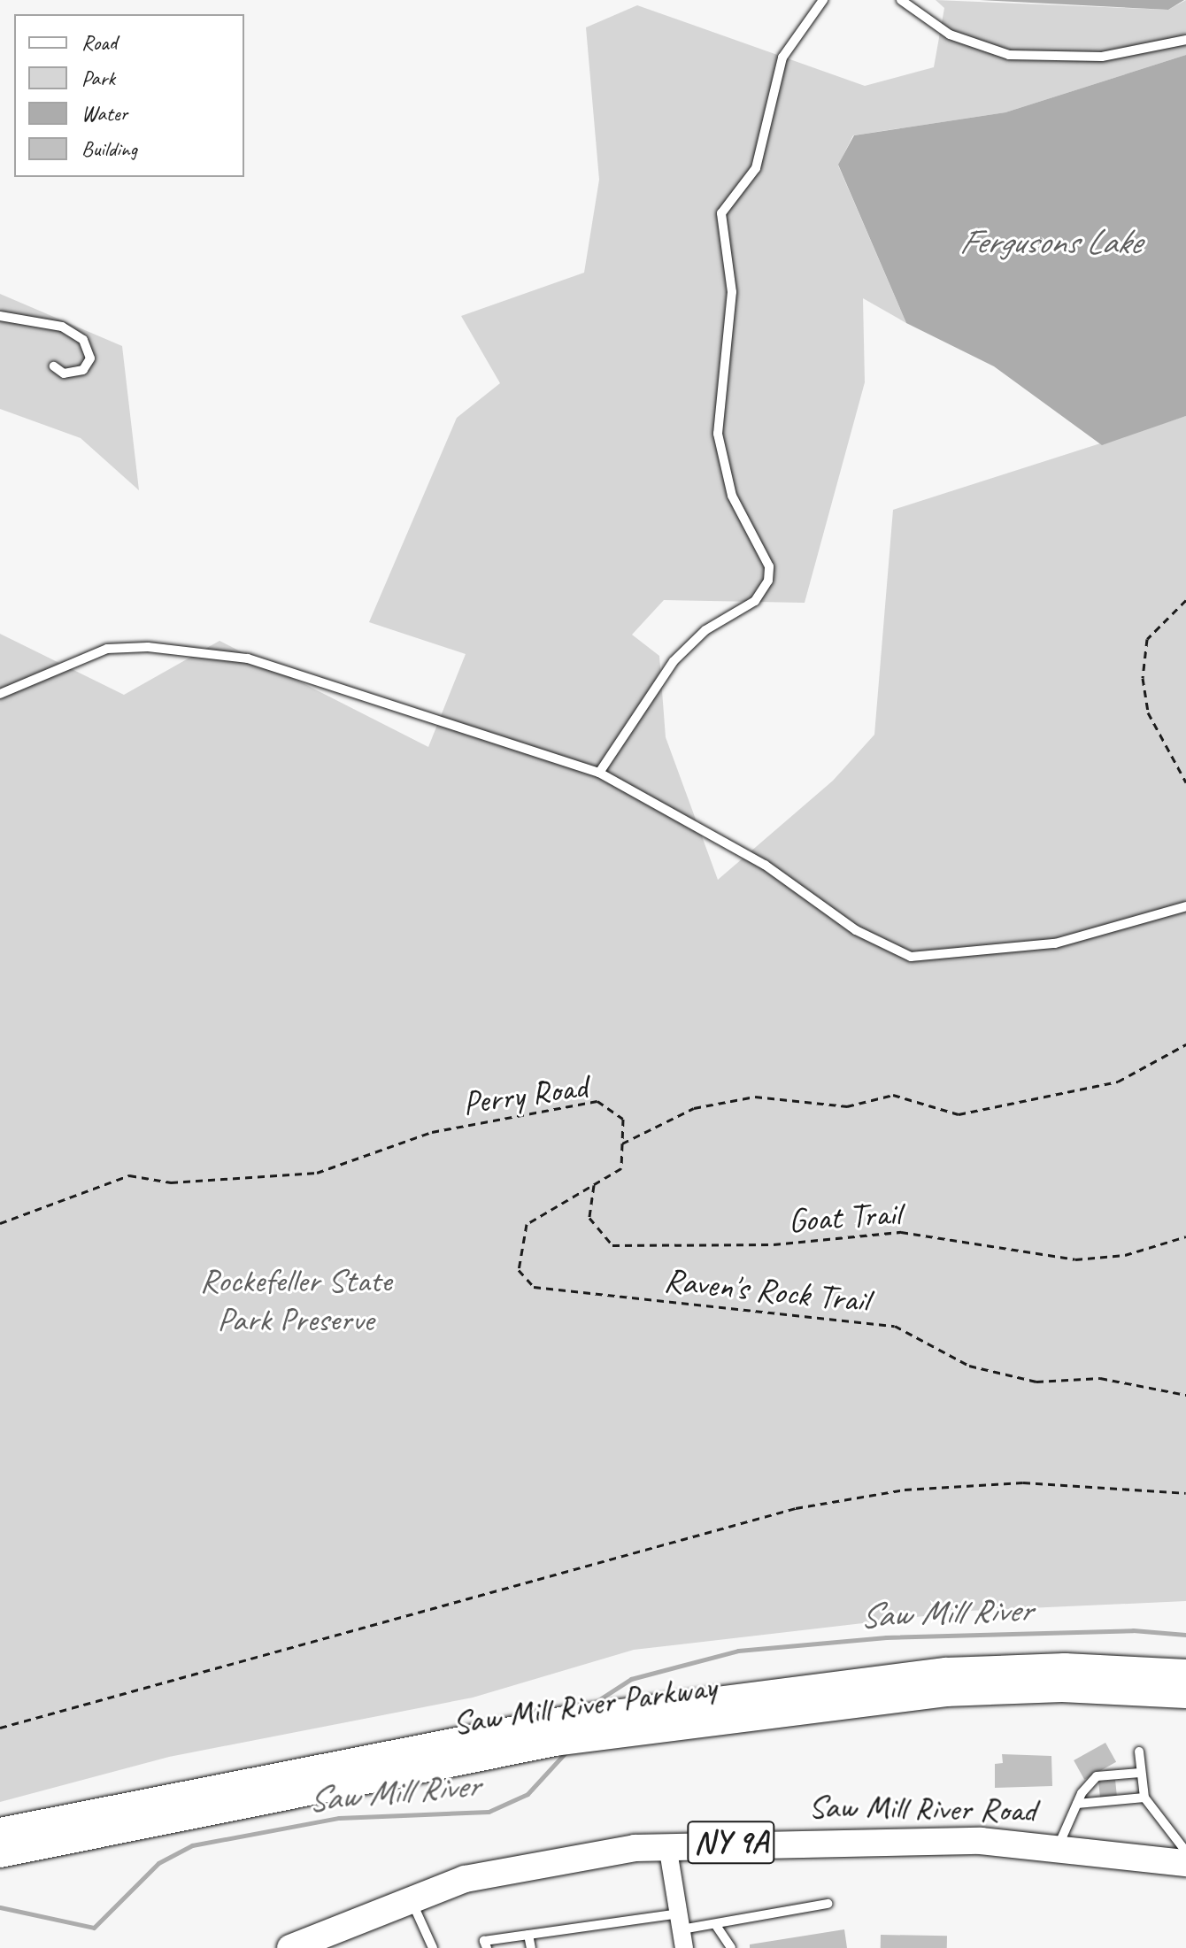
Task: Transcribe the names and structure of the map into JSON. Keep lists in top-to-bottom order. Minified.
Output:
{"streets":{"highway":["Saw Mill River Parkway"],"main road":["Saw Mill River Road","NY 9A"],"path":["Perry Road","Goat Trail","Raven's Rock Trail"]},"crossings":[["Perry Road","Raven's Rock Trail"],["Goat Trail","Raven's Rock Trail"]],"water":["Fergusons Lake","Saw Mill River"],"parks":["Rockefeller State Park Preserve"],"legend":["Road","Park","Water","Building"]}
